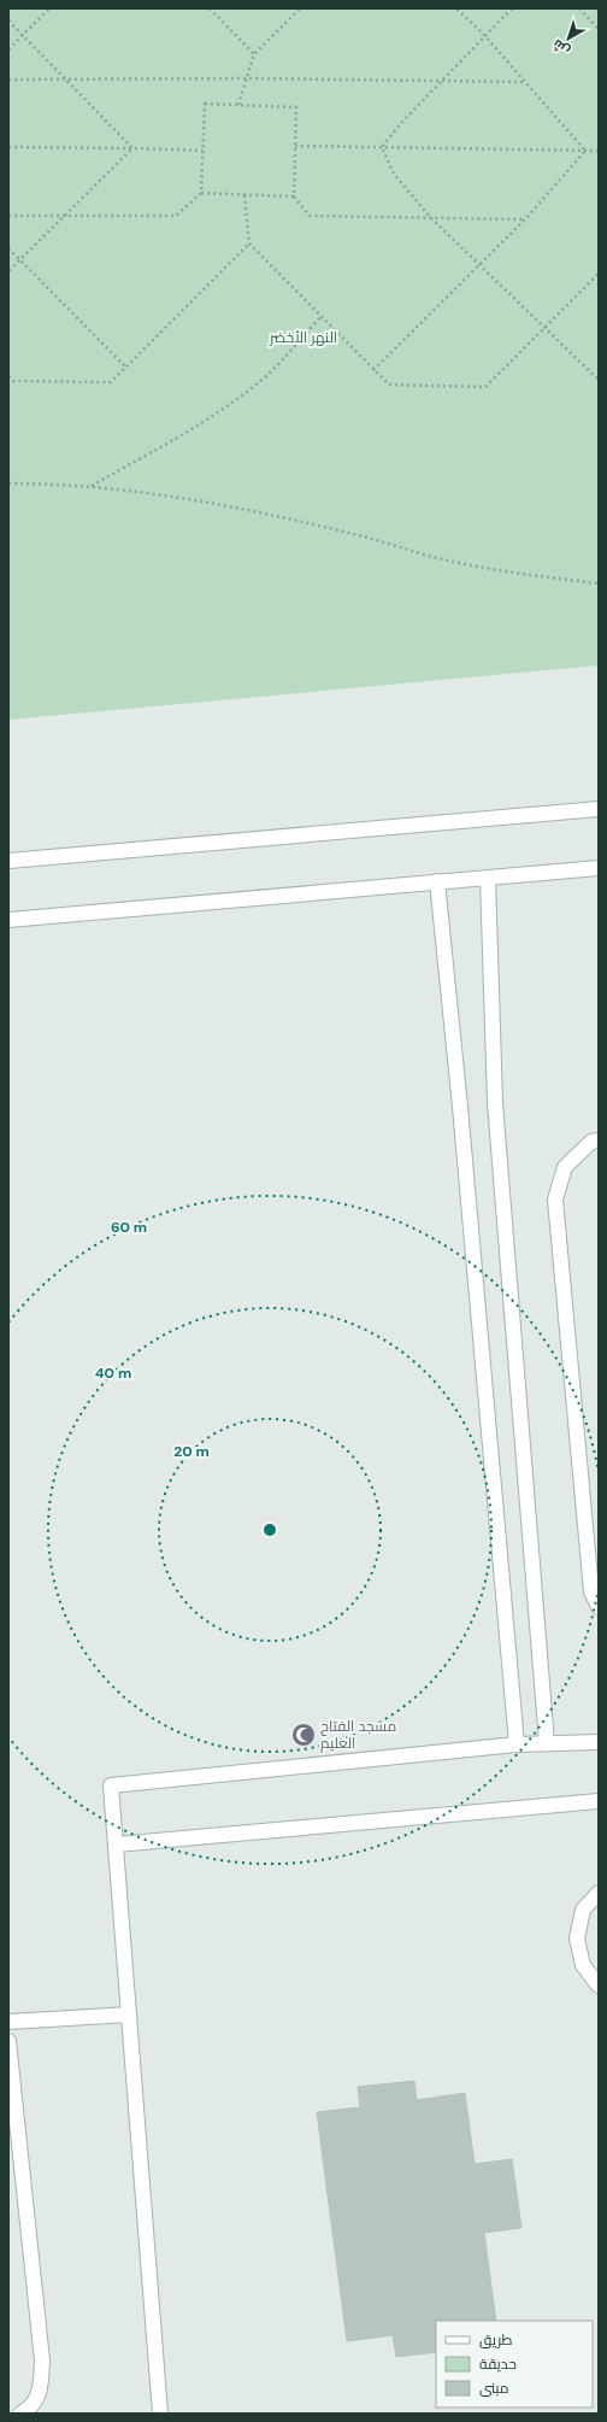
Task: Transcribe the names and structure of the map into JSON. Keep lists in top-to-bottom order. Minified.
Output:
{"parks":["النهر الأخضر"],"places":{"mosque":["مسجد الفتاح العليم"]},"legend":["طريق","حديقة","مبنى"],"north":"bottom left","rings":["60 m","40 m","20 m"]}
